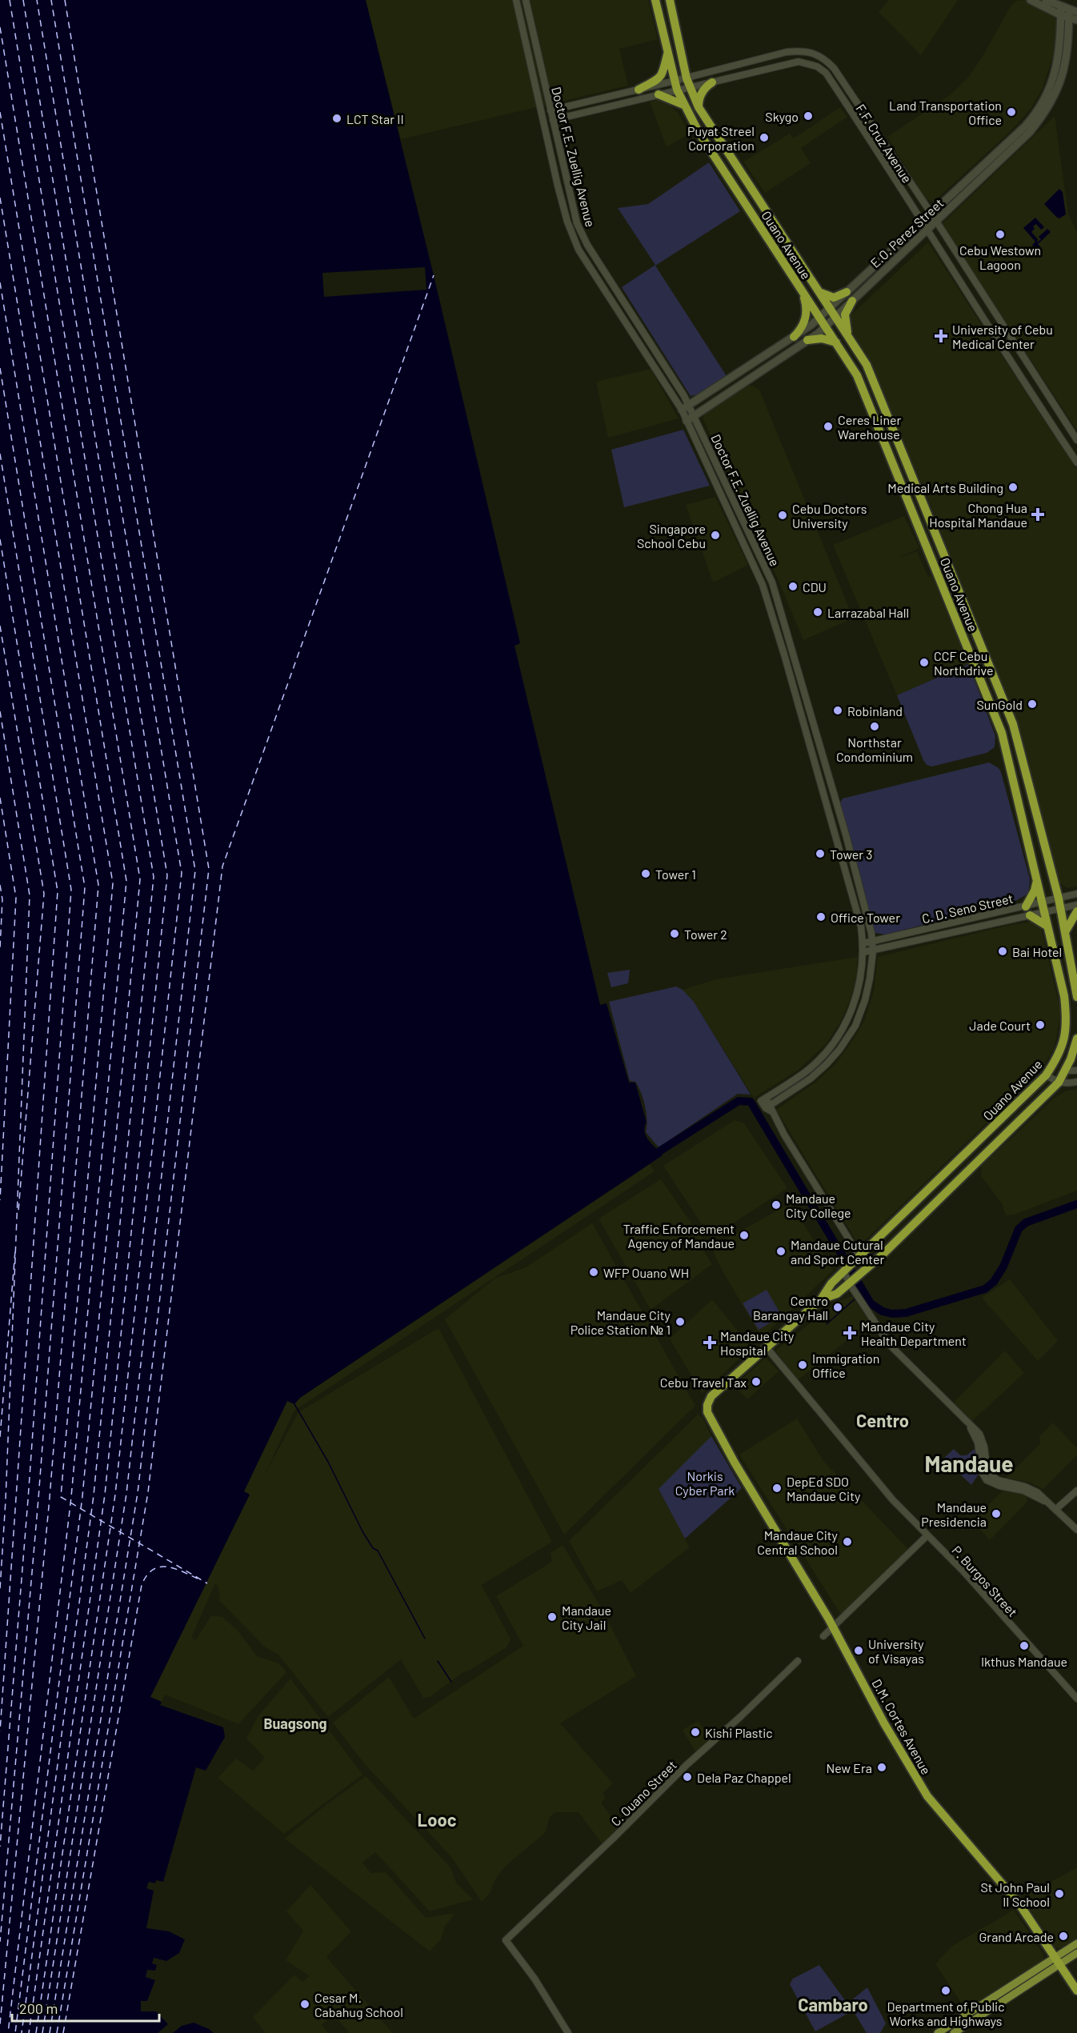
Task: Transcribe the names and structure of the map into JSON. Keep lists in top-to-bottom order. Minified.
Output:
{"streets":{"highway":["Ouano Avenue","D.M. Cortes Avenue"],"main road":["E.O. Perez Street"],"street":["F.F. Cruz Avenue","Doctor F.E. Zuellig Avenue","C. D. Seno Street","P. Burgos Street","C. Ouano Street"]},"crossings":[["F.F. Cruz Avenue","Doctor F.E. Zuellig Avenue"],["F.F. Cruz Avenue","E.O. Perez Street"],["F.F. Cruz Avenue","Ouano Avenue"],["Doctor F.E. Zuellig Avenue","E.O. Perez Street"],["Doctor F.E. Zuellig Avenue","C. D. Seno Street"],["E.O. Perez Street","Ouano Avenue"],["Ouano Avenue","C. D. Seno Street"],["P. Burgos Street","D.M. Cortes Avenue"]],"districts":["Centro","Mandaue","Buagsong","Looc","Cambaro"],"parks":["Norkis Cyber Park"],"places":{"other":["Land Transportation Office","Skygo","LCT Star II","Puyat Streel Corporation","Cebu Westown Lagoon","Ceres Liner Warehouse","Medical Arts Building","Cebu Doctors University","Singapore School Cebu","CDU","Larrazabal Hall","CCF Cebu Northdrive","SunGold","Robinland","Northstar Condominium","Tower 3","Tower 1","Office Tower","Tower 2","Bai Hotel","Jade Court","Mandaue City College","Traffic Enforcement Agency of Mandaue","Mandaue Cutural and Sport Center","WFP Ouano WH","Centro Barangay Hall","Mandaue City Police Station № 1","Immigration Office","Cebu Travel Tax","DepEd SDO Mandaue City","Mandaue Presidencia","Mandaue City Central School","Mandaue City Jail","Ikthus Mandaue","University of Visayas","Kishi Plastic","New Era","Dela Paz Chappel","St John Paul II School","Grand Arcade","Department of Public Works and Highways","Cesar M. Cabahug School"],"health":["University of Cebu Medical Center","Chong Hua Hospital Mandaue","Mandaue City Health Department","Mandaue City Hospital"]},"scale_bar":"200 m"}
